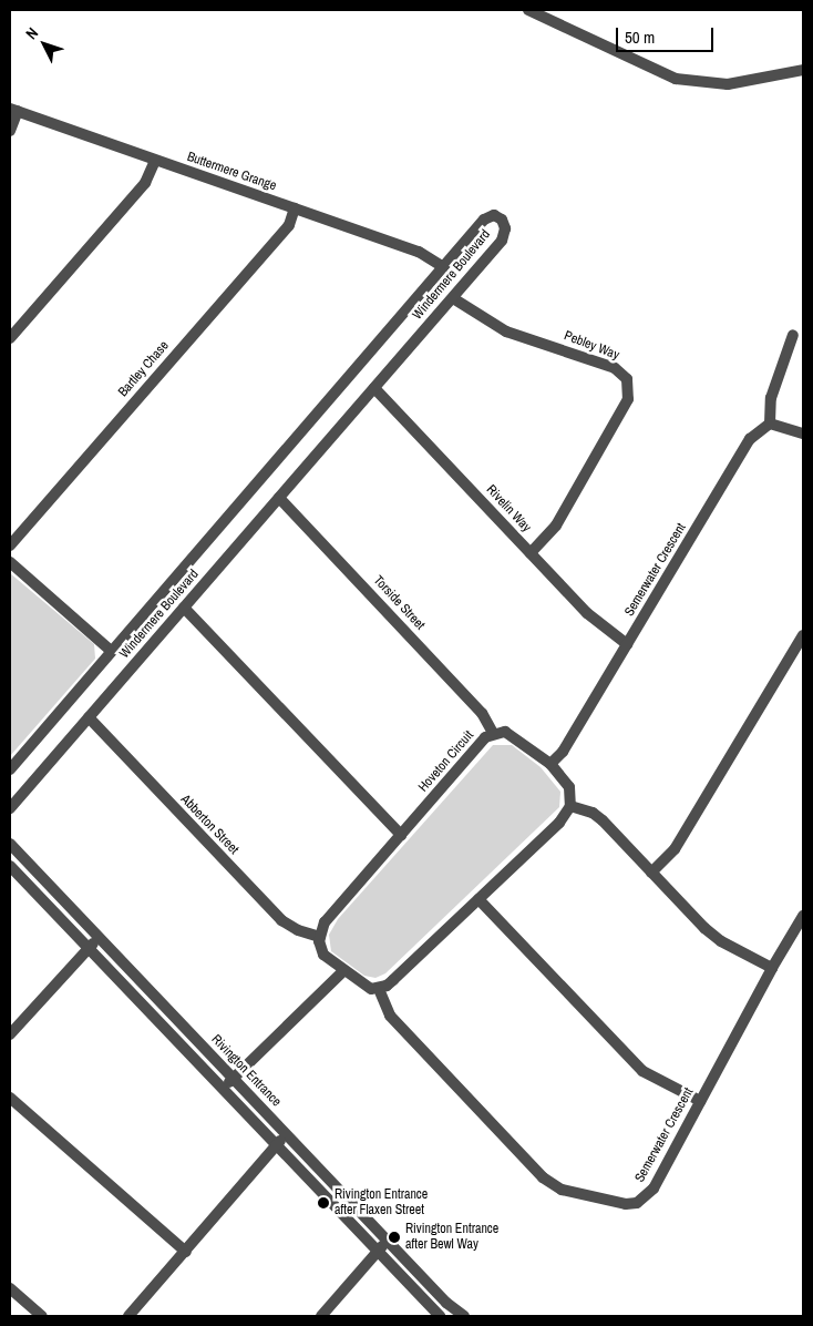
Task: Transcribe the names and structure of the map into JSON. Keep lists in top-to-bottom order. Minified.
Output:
{"streets":{"street":["Buttermere Grange","Windermere Boulevard","Pebley Way","Bartley Chase","Rivelin Way","Semerwater Crescent","Torside Street","Hoveton Circuit","Abberton Street","Rivington Entrance"]},"crossings":[["Buttermere Grange","Windermere Boulevard"],["Buttermere Grange","Bartley Chase"],["Windermere Boulevard","Pebley Way"],["Windermere Boulevard","Rivelin Way"],["Windermere Boulevard","Torside Street"],["Windermere Boulevard","Abberton Street"],["Pebley Way","Rivelin Way"],["Rivelin Way","Semerwater Crescent"],["Semerwater Crescent","Hoveton Circuit"],["Torside Street","Hoveton Circuit"],["Hoveton Circuit","Abberton Street"]],"places":["Rivington Entrance after Flaxen Street","Rivington Entrance after Bewl Way"],"scale_bar":"50 m","north":"top left"}
